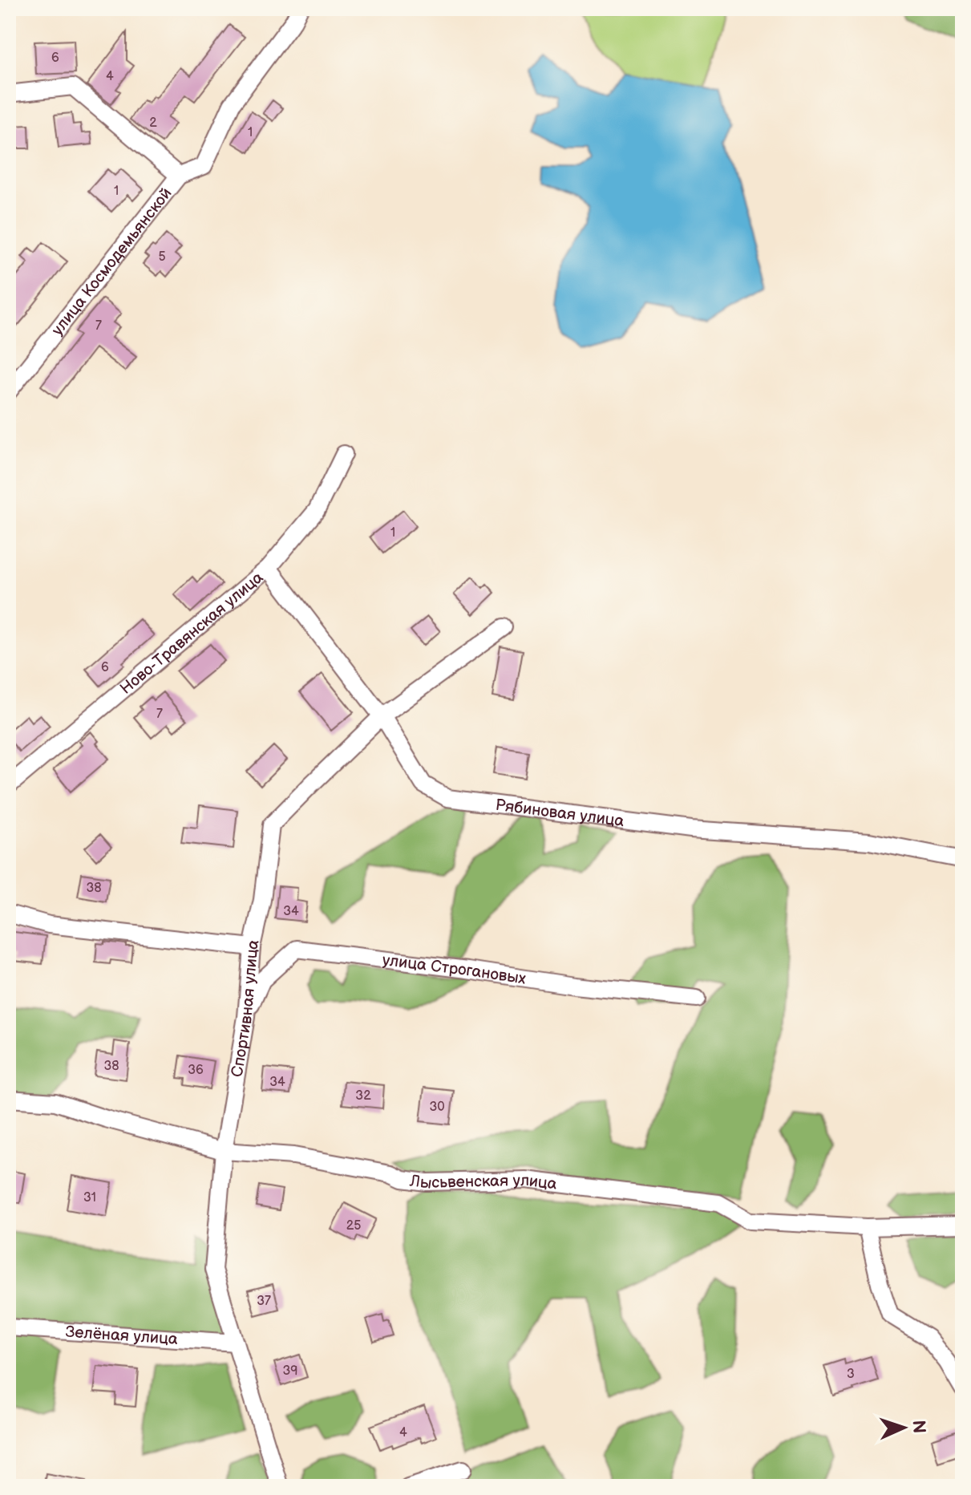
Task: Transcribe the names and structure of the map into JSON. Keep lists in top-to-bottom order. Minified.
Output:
{"streets":{"street":["улица Космодемьянской","Ново-Травянская улица","Рябиновая улица","улица Строгановых","Спортивная улица","Лысьвенская улица","Зелёная улица"]},"crossings":[["Ново-Травянская улица","Рябиновая улица"],["Рябиновая улица","Спортивная улица"],["улица Строгановых","Спортивная улица"],["Спортивная улица","Лысьвенская улица"],["Спортивная улица","Зелёная улица"]],"house_numbers":["6","4","2","1","1","5","7","1","6","7","38","34","38","36","34","32","30","31","25","37","39","3","4"],"north":"right"}
